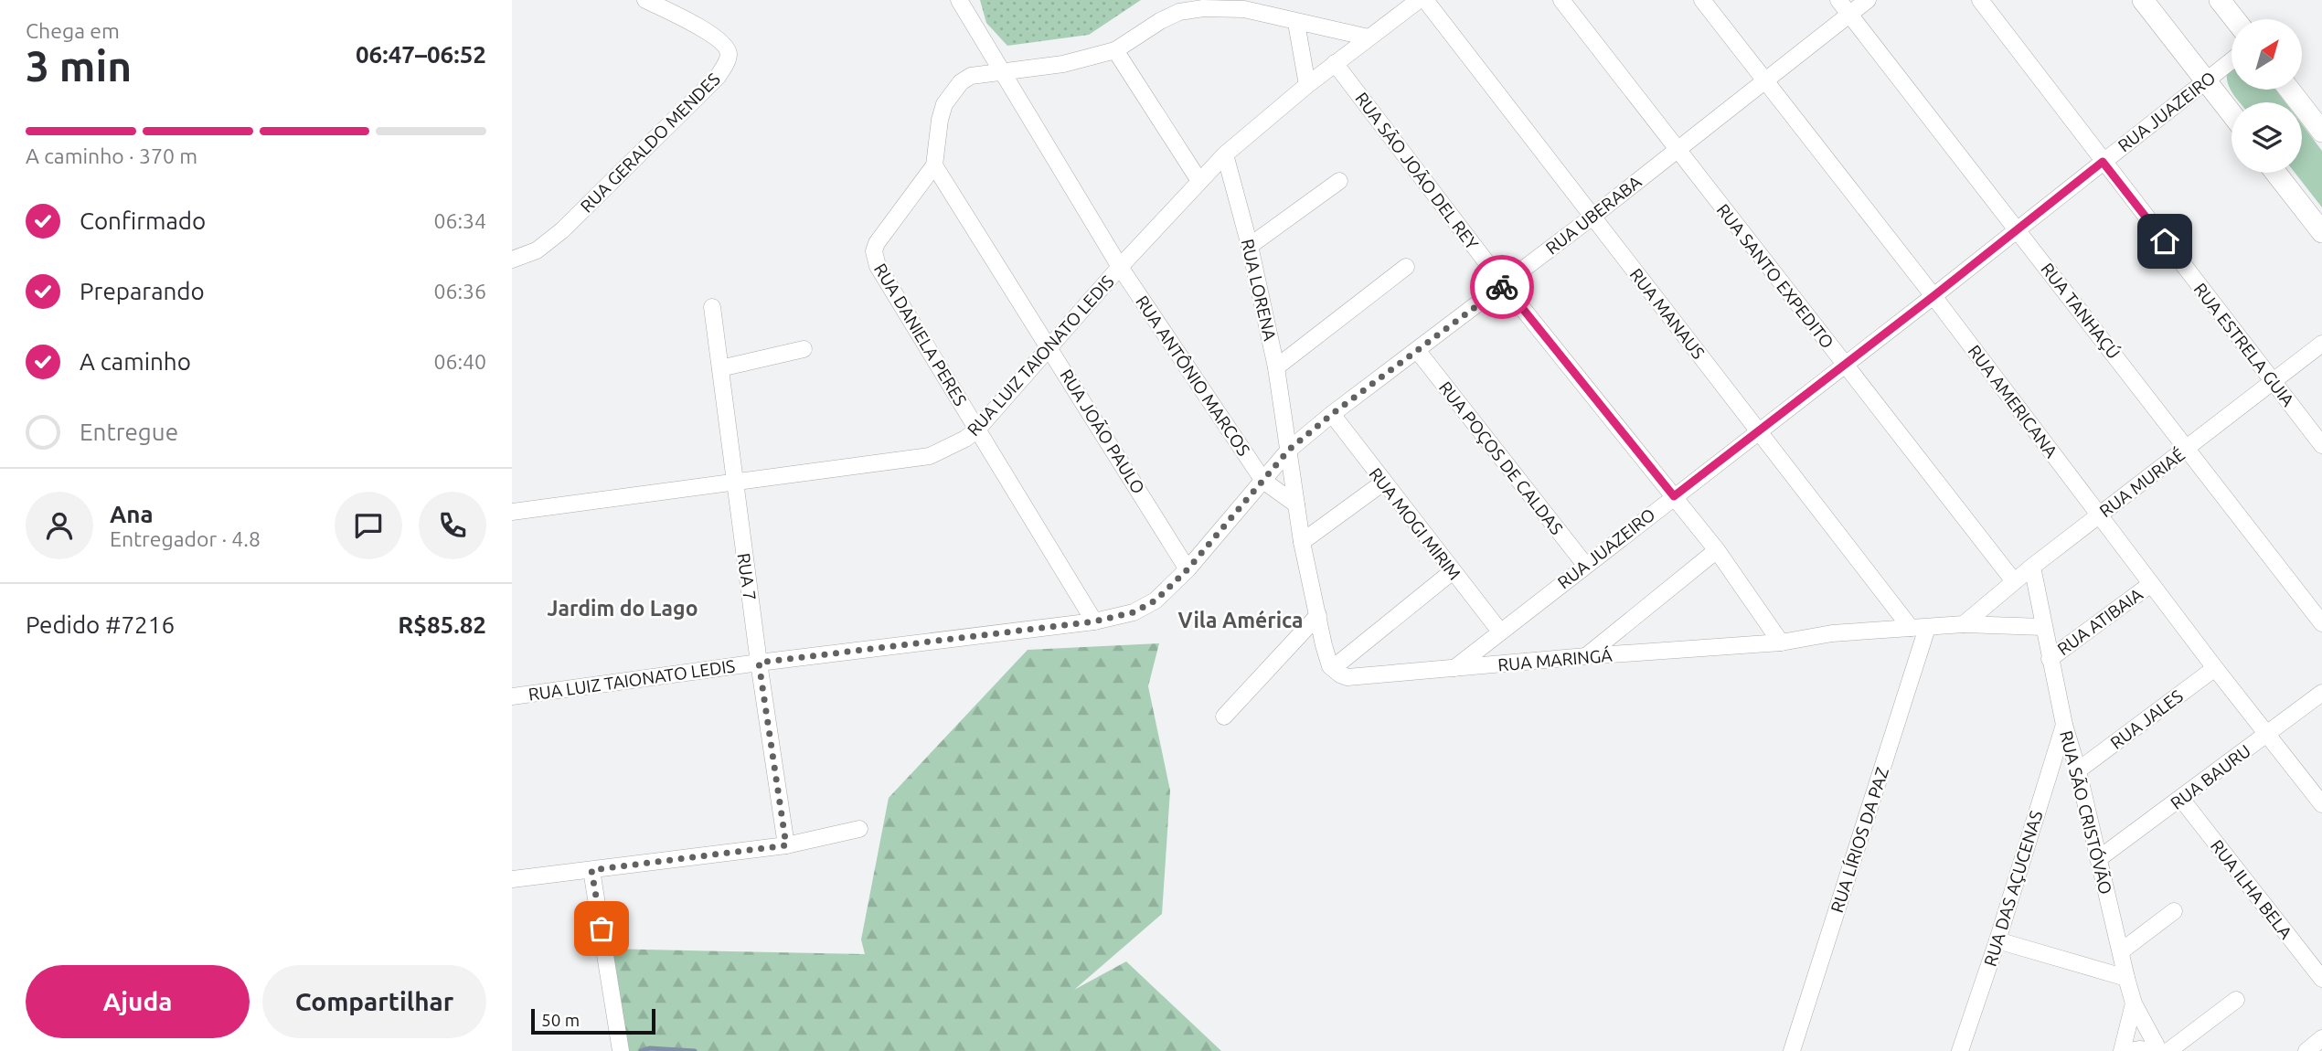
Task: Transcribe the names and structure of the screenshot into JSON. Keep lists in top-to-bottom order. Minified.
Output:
{"streets":{"street":["RUA JUAZEIRO","RUA GERALDO MENDES","RUA SÃO JOÃO DEL REY","RUA UBERABA","RUA SANTO EXPEDITO","RUA LORENA","RUA TANHAÇÚ","RUA MANAUS","RUA DANIELA PERES","RUA ESTRELA GUIA","RUA LUIZ TAIONATO LEDIS","RUA ANTÔNIO MARCOS","RUA AMERICANA","RUA JOÃO PAULO","RUA POÇOS DE CALDAS","RUA MURIAÉ","RUA MOGI MIRIM","RUA 7","RUA ATIBAIA","RUA MARINGÁ","RUA JALES","RUA BAURU","RUA SÃO CRISTÓVÃO","RUA LÍRIOS DA PAZ","RUA DAS AÇUCENAS","RUA ILHA BELA"]},"crossings":[["RUA JUAZEIRO","RUA SÃO JOÃO DEL REY"],["RUA JUAZEIRO","RUA SANTO EXPEDITO"],["RUA JUAZEIRO","RUA TANHAÇÚ"],["RUA JUAZEIRO","RUA MANAUS"],["RUA JUAZEIRO","RUA ESTRELA GUIA"],["RUA JUAZEIRO","RUA AMERICANA"],["RUA JUAZEIRO","RUA POÇOS DE CALDAS"],["RUA JUAZEIRO","RUA MOGI MIRIM"],["RUA JUAZEIRO","RUA MARINGÁ"],["RUA SÃO JOÃO DEL REY","RUA UBERABA"],["RUA SÃO JOÃO DEL REY","RUA MARINGÁ"],["RUA UBERABA","RUA SANTO EXPEDITO"],["RUA UBERABA","RUA LORENA"],["RUA UBERABA","RUA TANHAÇÚ"],["RUA UBERABA","RUA MANAUS"],["RUA UBERABA","RUA LUIZ TAIONATO LEDIS"],["RUA UBERABA","RUA ANTÔNIO MARCOS"],["RUA UBERABA","RUA AMERICANA"],["RUA UBERABA","RUA JOÃO PAULO"],["RUA UBERABA","RUA POÇOS DE CALDAS"],["RUA UBERABA","RUA MOGI MIRIM"],["RUA SANTO EXPEDITO","RUA MURIAÉ"],["RUA LORENA","RUA LUIZ TAIONATO LEDIS"],["RUA LORENA","RUA MARINGÁ"],["RUA TANHAÇÚ","RUA MURIAÉ"],["RUA MANAUS","RUA LÍRIOS DA PAZ"],["RUA DANIELA PERES","RUA LUIZ TAIONATO LEDIS"],["RUA DANIELA PERES","RUA JOÃO PAULO"],["RUA ESTRELA GUIA","RUA MURIAÉ"],["RUA LUIZ TAIONATO LEDIS","RUA ANTÔNIO MARCOS"],["RUA LUIZ TAIONATO LEDIS","RUA JOÃO PAULO"],["RUA LUIZ TAIONATO LEDIS","RUA 7"],["RUA AMERICANA","RUA MURIAÉ"],["RUA AMERICANA","RUA ATIBAIA"],["RUA AMERICANA","RUA JALES"],["RUA AMERICANA","RUA BAURU"],["RUA MURIAÉ","RUA SÃO CRISTÓVÃO"],["RUA ATIBAIA","RUA SÃO CRISTÓVÃO"],["RUA JALES","RUA SÃO CRISTÓVÃO"],["RUA BAURU","RUA SÃO CRISTÓVÃO"],["RUA BAURU","RUA ILHA BELA"],["RUA SÃO CRISTÓVÃO","RUA DAS AÇUCENAS"]],"districts":["Jardim do Lago","Vila América"],"scale_bar":"50 m","north":"top right","page":{"heading":["3 min","Chega em","06:47–06:52"],"panel":["Ana","Entregador · 4.8","Pedido #7216","R$85.82"],"bar":"A caminho · 370 m","list":[["Confirmado","06:34"],["Preparando","06:36"],["A caminho","06:40"],"Entregue"],"buttons":["Ajuda","Compartilhar"],"scale":"50 m"}}
